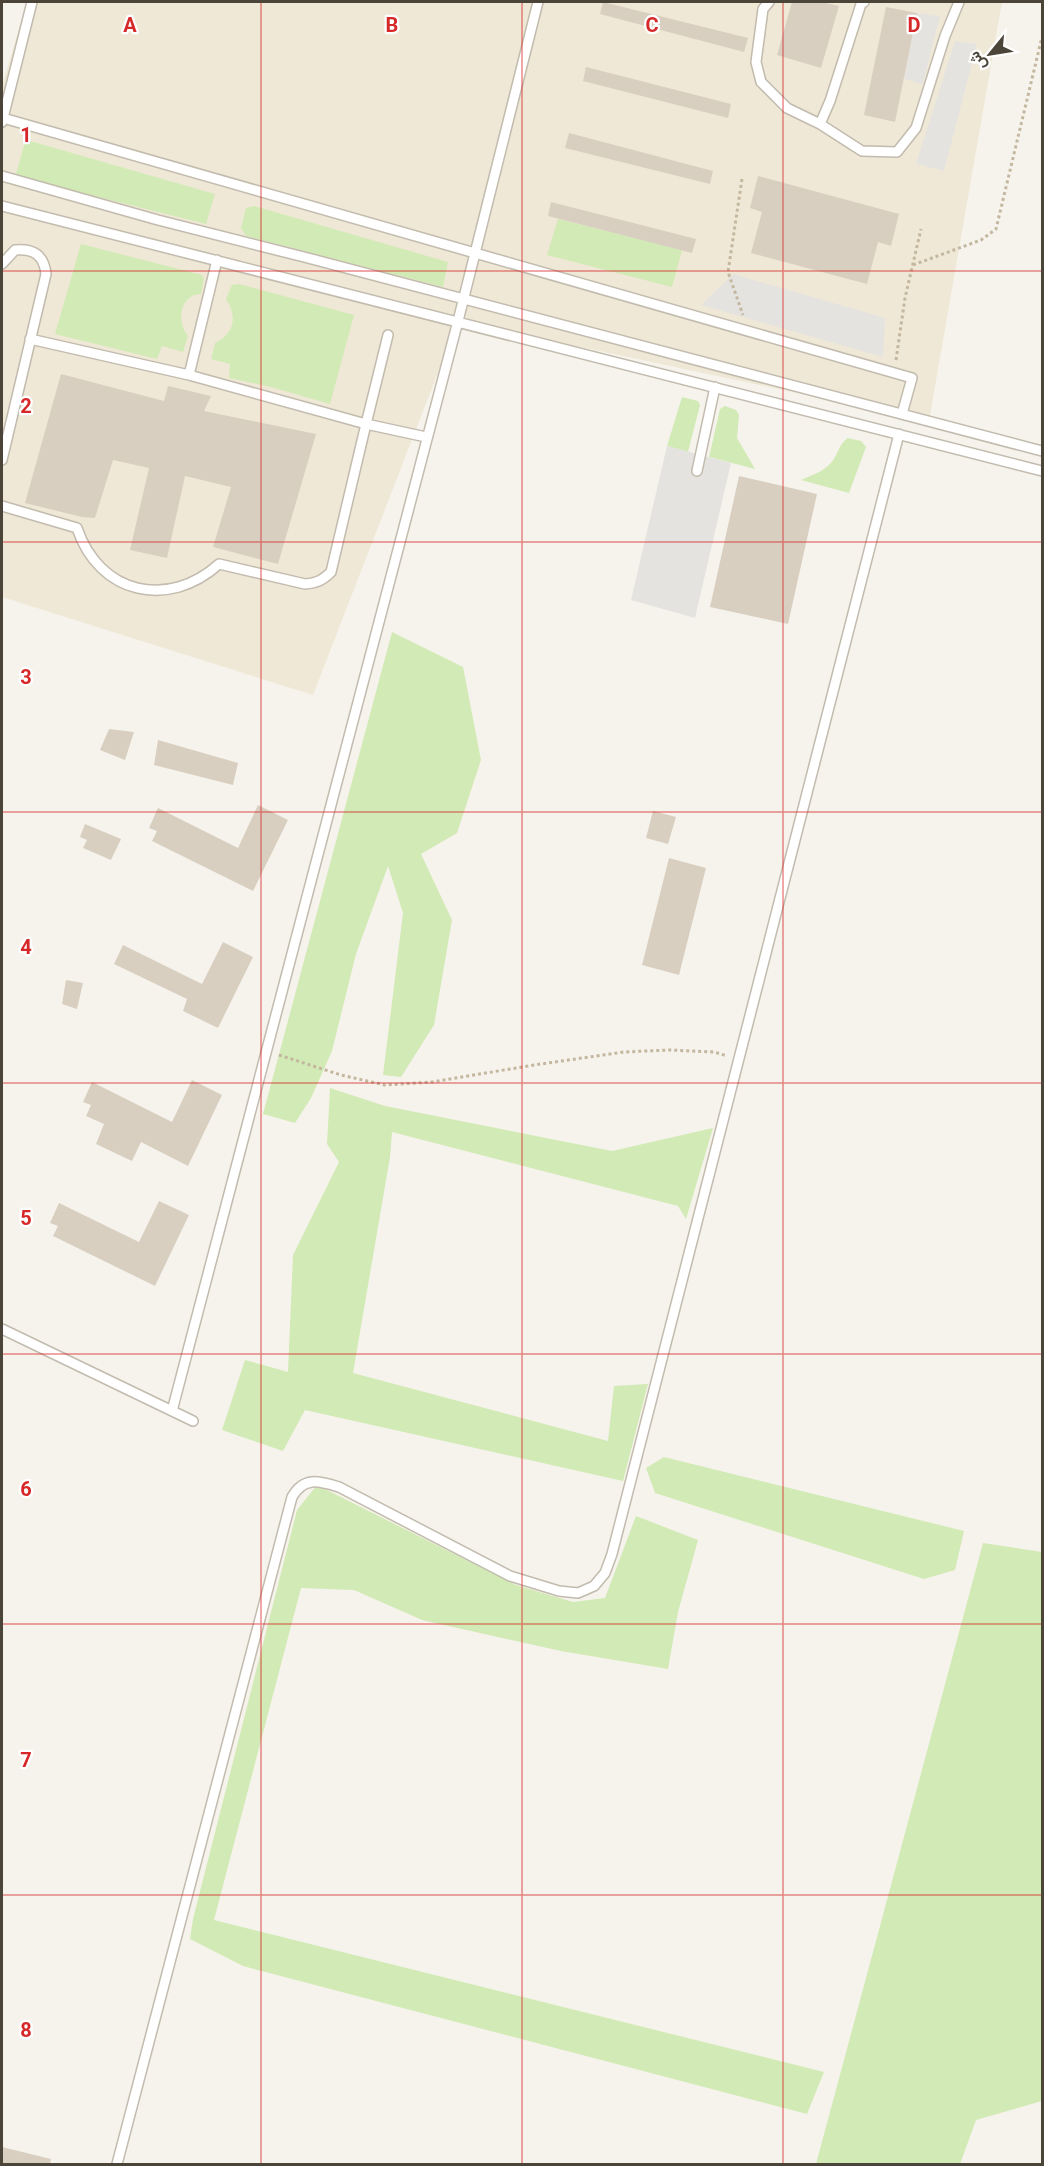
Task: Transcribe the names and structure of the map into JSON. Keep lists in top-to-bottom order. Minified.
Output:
{"north":"bottom left","grid":{"columns":["A","B","C","D"],"rows":["1","2","3","4","5","6","7","8"]}}
